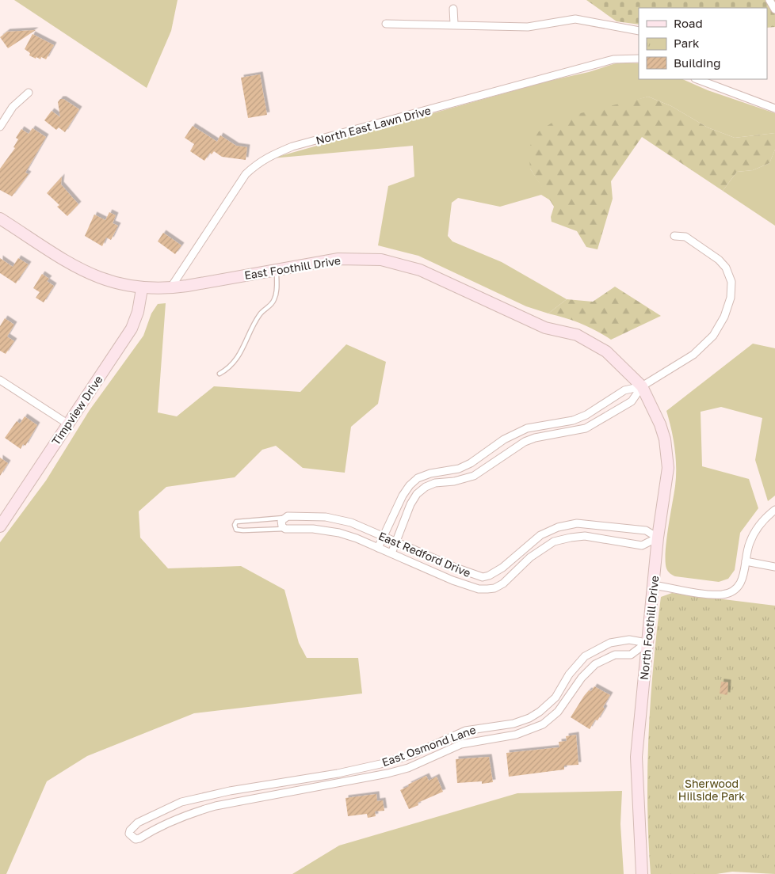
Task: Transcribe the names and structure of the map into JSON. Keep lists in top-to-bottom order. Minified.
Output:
{"streets":{"street":["North East Lawn Drive","East Foothill Drive","Timpview Drive","East Redford Drive","North Foothill Drive","East Osmond Lane"]},"crossings":[["North East Lawn Drive","East Foothill Drive"],["East Foothill Drive","Timpview Drive"],["East Foothill Drive","North Foothill Drive"],["East Redford Drive","North Foothill Drive"],["North Foothill Drive","East Osmond Lane"]],"parks":["Sherwood Hiilside Park"],"legend":["Road","Park","Building"]}
